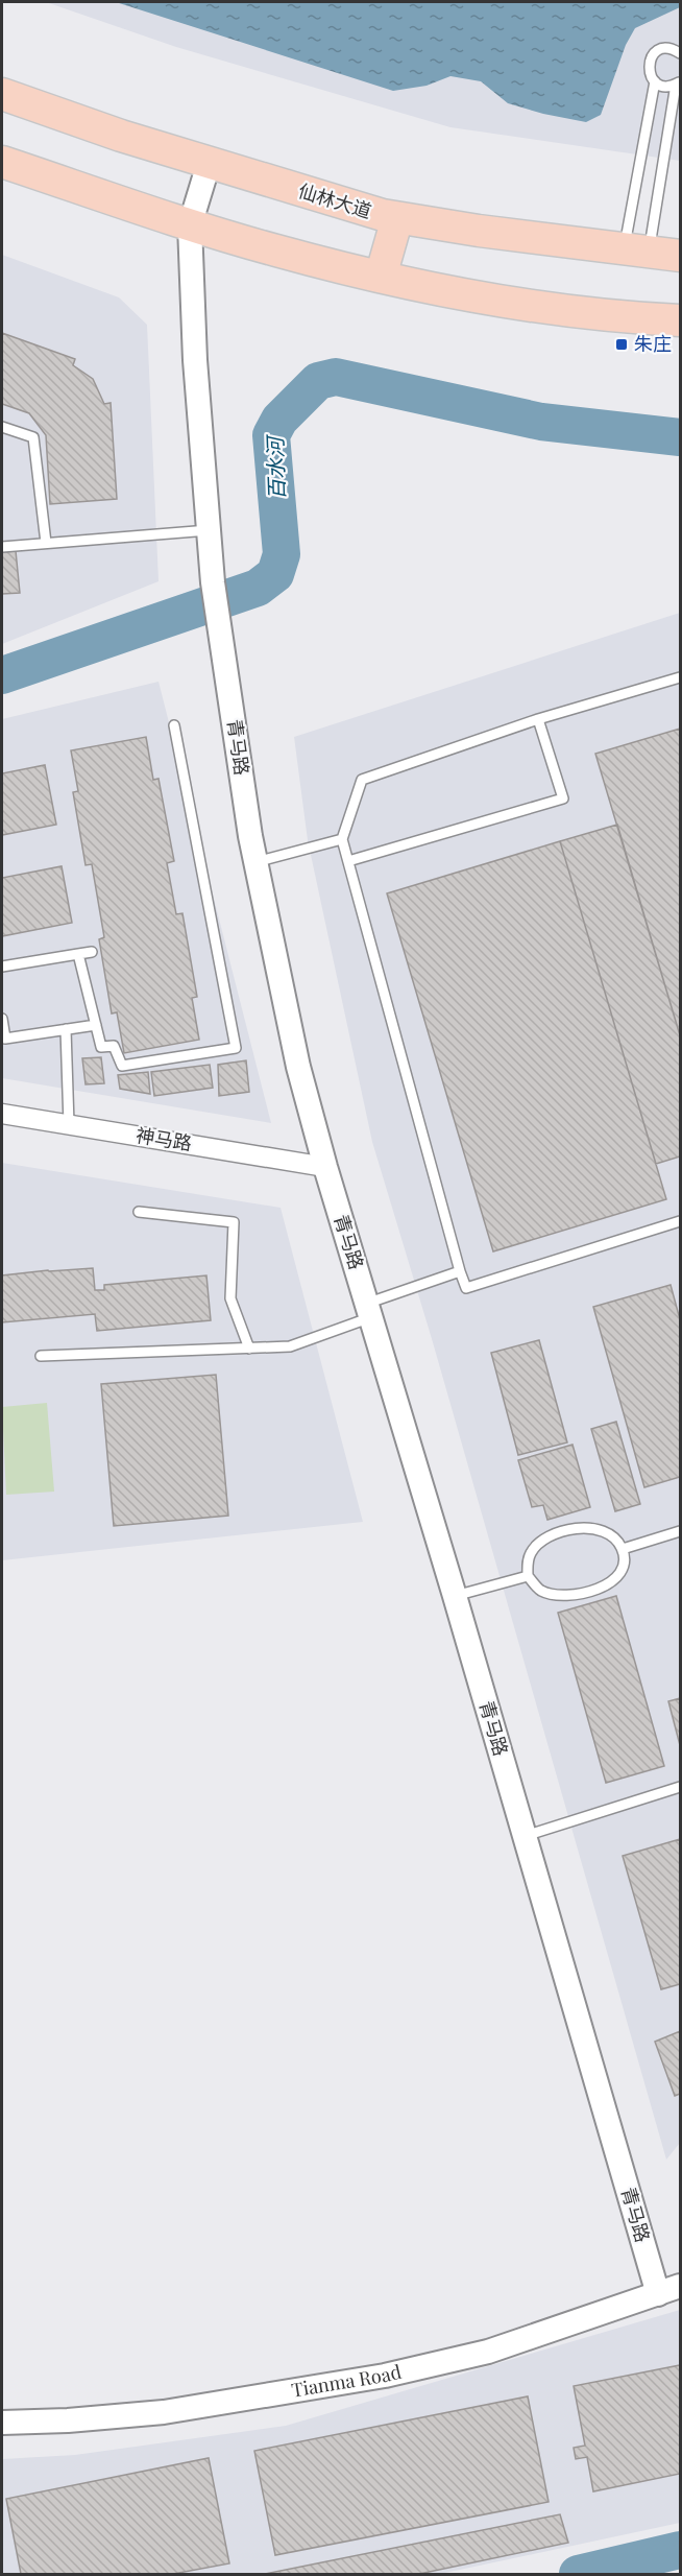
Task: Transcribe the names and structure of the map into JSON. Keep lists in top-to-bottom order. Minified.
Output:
{"streets":{"main road":["仙林大道"],"street":["青马路","神马路","Tianma Road"]},"crossings":[["仙林大道","青马路"],["青马路","神马路"],["青马路","Tianma Road"]],"water":["百水河"],"places":{"transit":["朱庄"]}}
